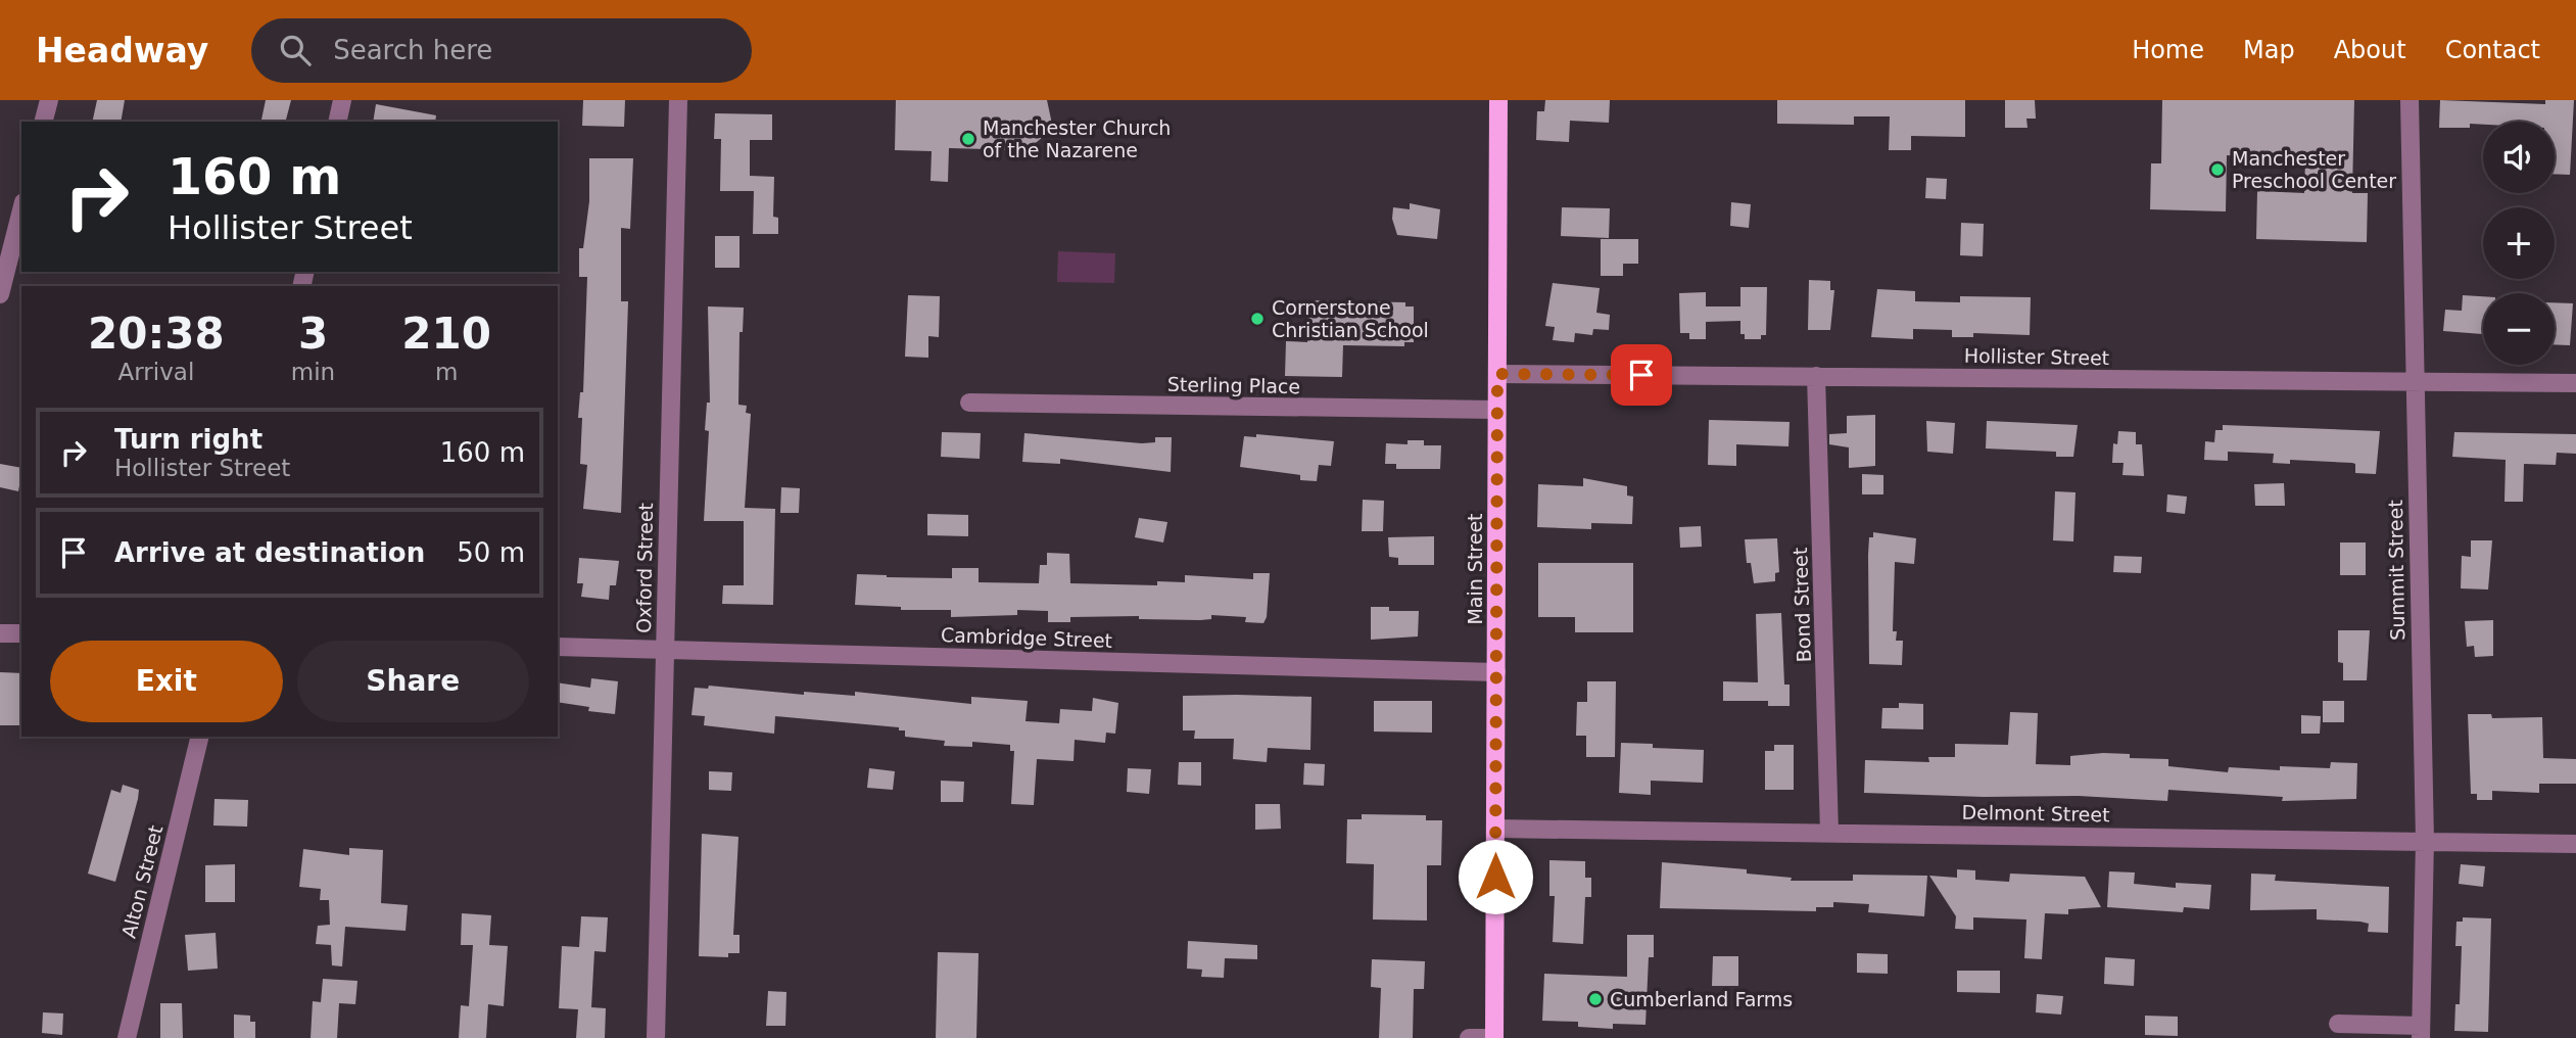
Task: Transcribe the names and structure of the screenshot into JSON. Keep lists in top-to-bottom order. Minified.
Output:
{"streets":{"main road":["Main Street"],"street":["Hollister Street","Sterling Place","Oxford Street","Summit Street","Bond Street","Cambridge Street","Delmont Street","Alton Street"]},"crossings":[["Hollister Street","Main Street"],["Hollister Street","Summit Street"],["Hollister Street","Bond Street"],["Sterling Place","Main Street"],["Oxford Street","Cambridge Street"],["Main Street","Cambridge Street"],["Main Street","Delmont Street"],["Summit Street","Delmont Street"],["Bond Street","Delmont Street"]],"places":["Manchester Church of the Nazarene","Manchester Preschool Center","Cornerstone Christian School","Cumberland Farms"],"page":{"header":"Headway","search":"Search here","nav":["Home","Map","About","Contact"],"map_buttons":["+","−"],"turn":["160 m","Hollister Street"],"eta":["20:38","Arrival","3","min","210","m"],"list":[{"name":"Turn right","note":"Hollister Street","value":"160 m"},{"name":"Arrive at destination","value":"50 m"}],"buttons":["Exit","Share"]}}
